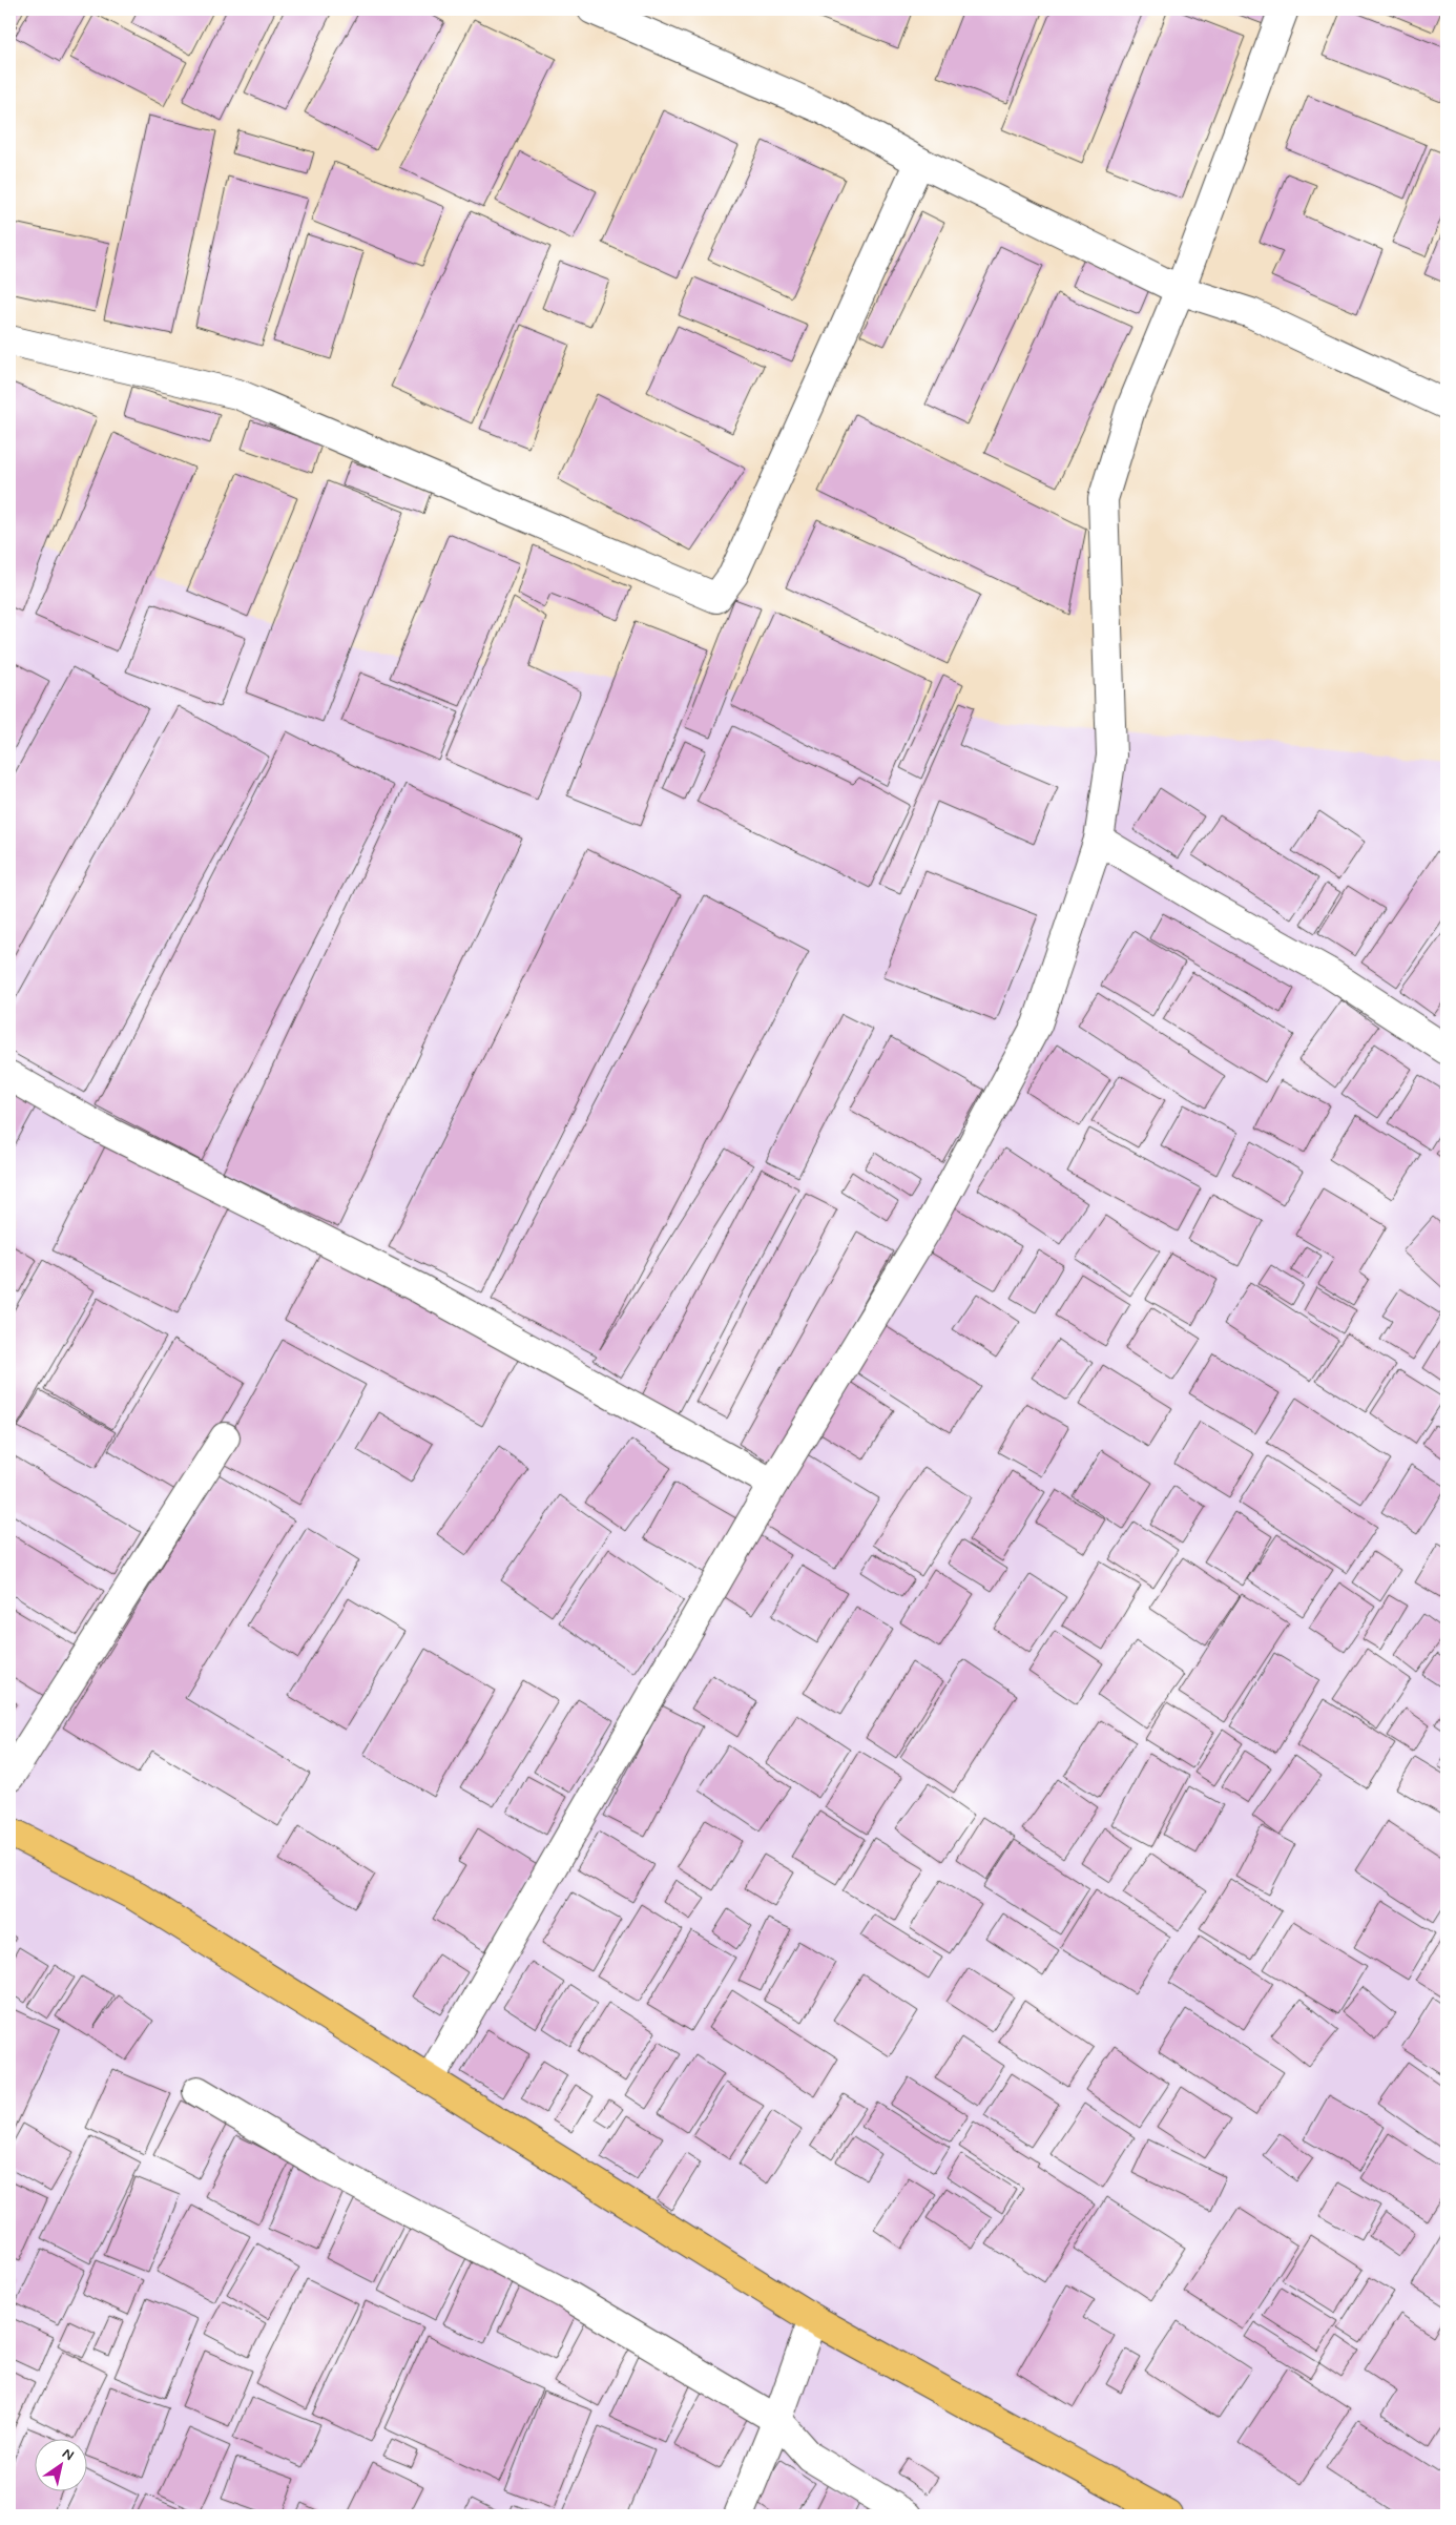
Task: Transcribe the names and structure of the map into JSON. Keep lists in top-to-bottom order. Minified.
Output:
{"north":"top right"}
